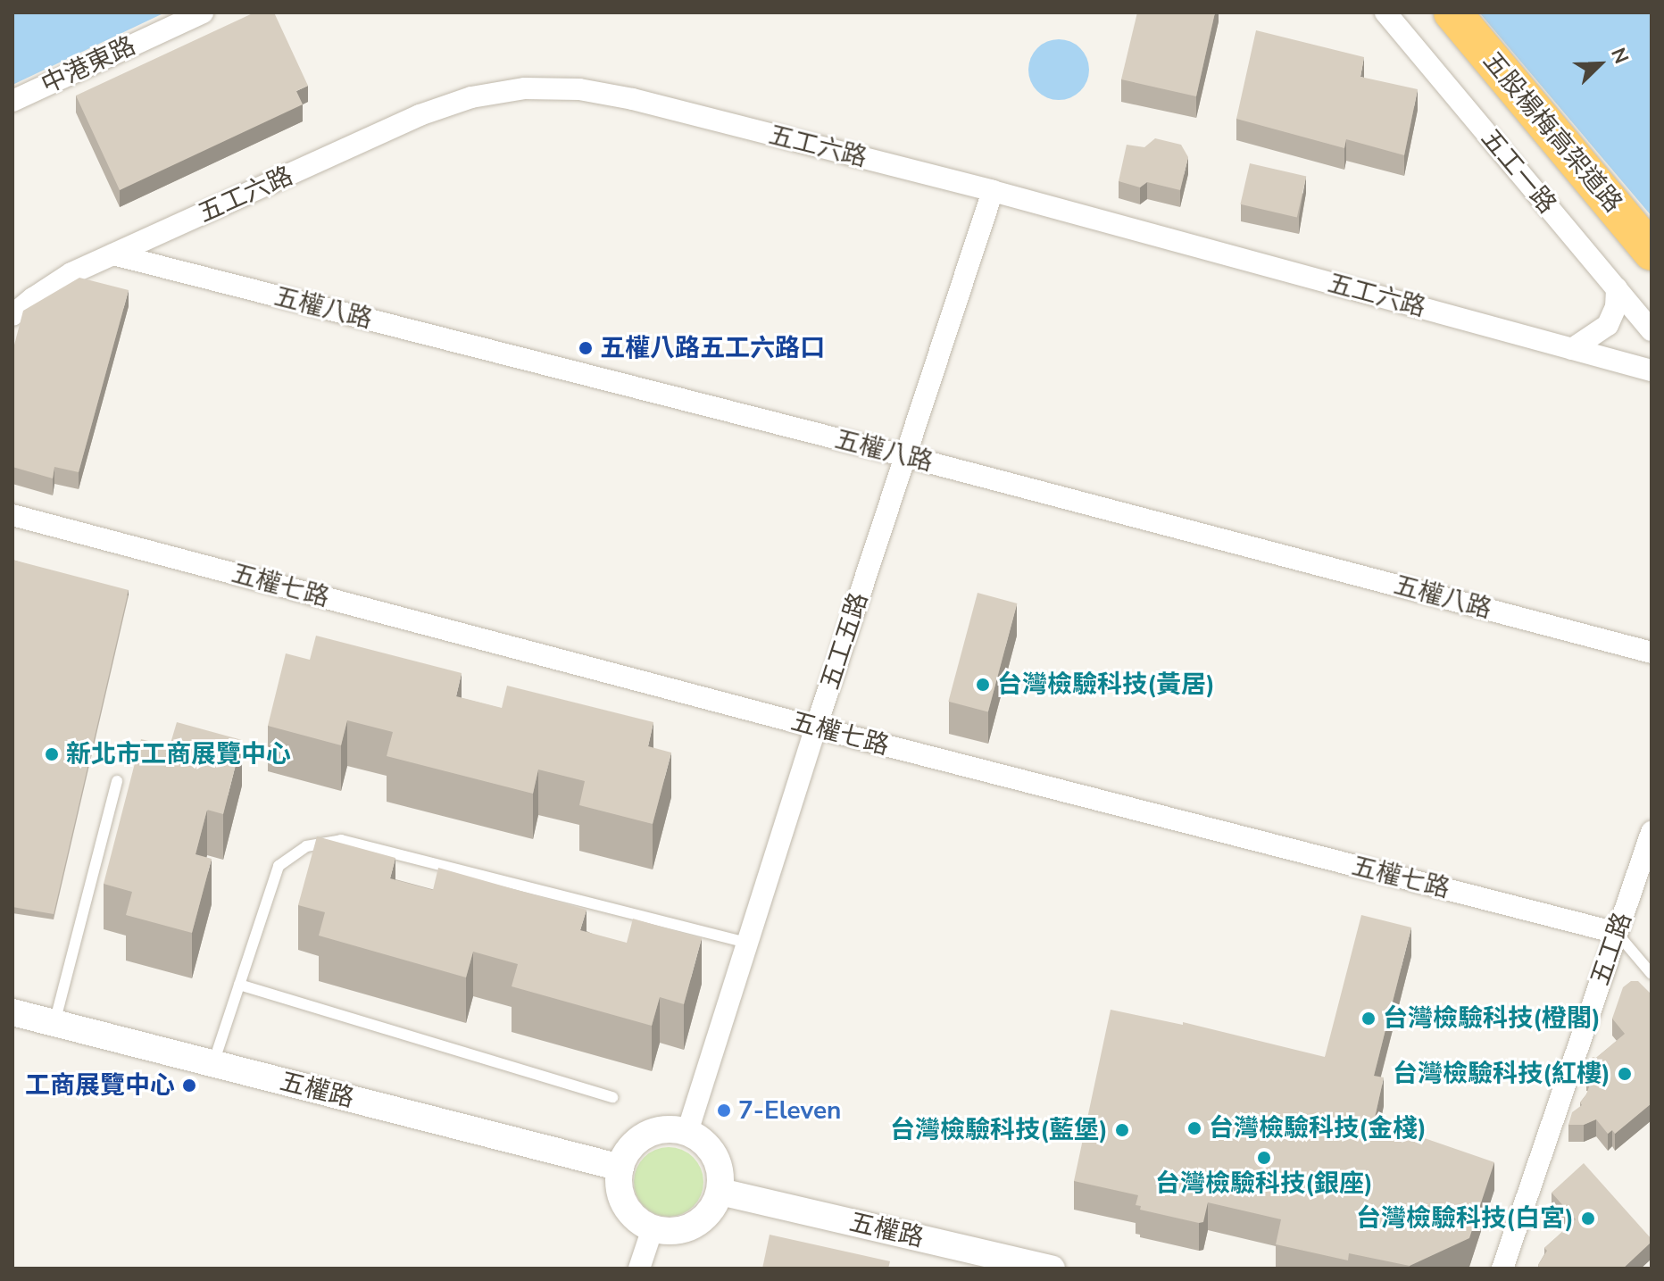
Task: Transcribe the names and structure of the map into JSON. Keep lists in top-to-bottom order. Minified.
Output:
{"streets":{"highway":["五股楊梅高架道路"],"street":["中港東路","五工六路","五工一路","五權八路","五權七路","五工五路","五工路","五權路"]},"crossings":[["五工六路","五權八路"],["五工六路","五工五路"],["五權八路","五工五路"],["五權七路","五工五路"],["五權七路","五工路"],["五工五路","五權路"]],"places":["五權八路五工六路口","台灣檢驗科技(黃居)","新北市工商展覽中心","台灣檢驗科技(橙閣)","台灣檢驗科技(紅樓)","工商展覽中心","7-Eleven","台灣檢驗科技(金棧)","台灣檢驗科技(藍堡)","台灣檢驗科技(銀座)","台灣檢驗科技(白宮)"],"north":"top right"}
